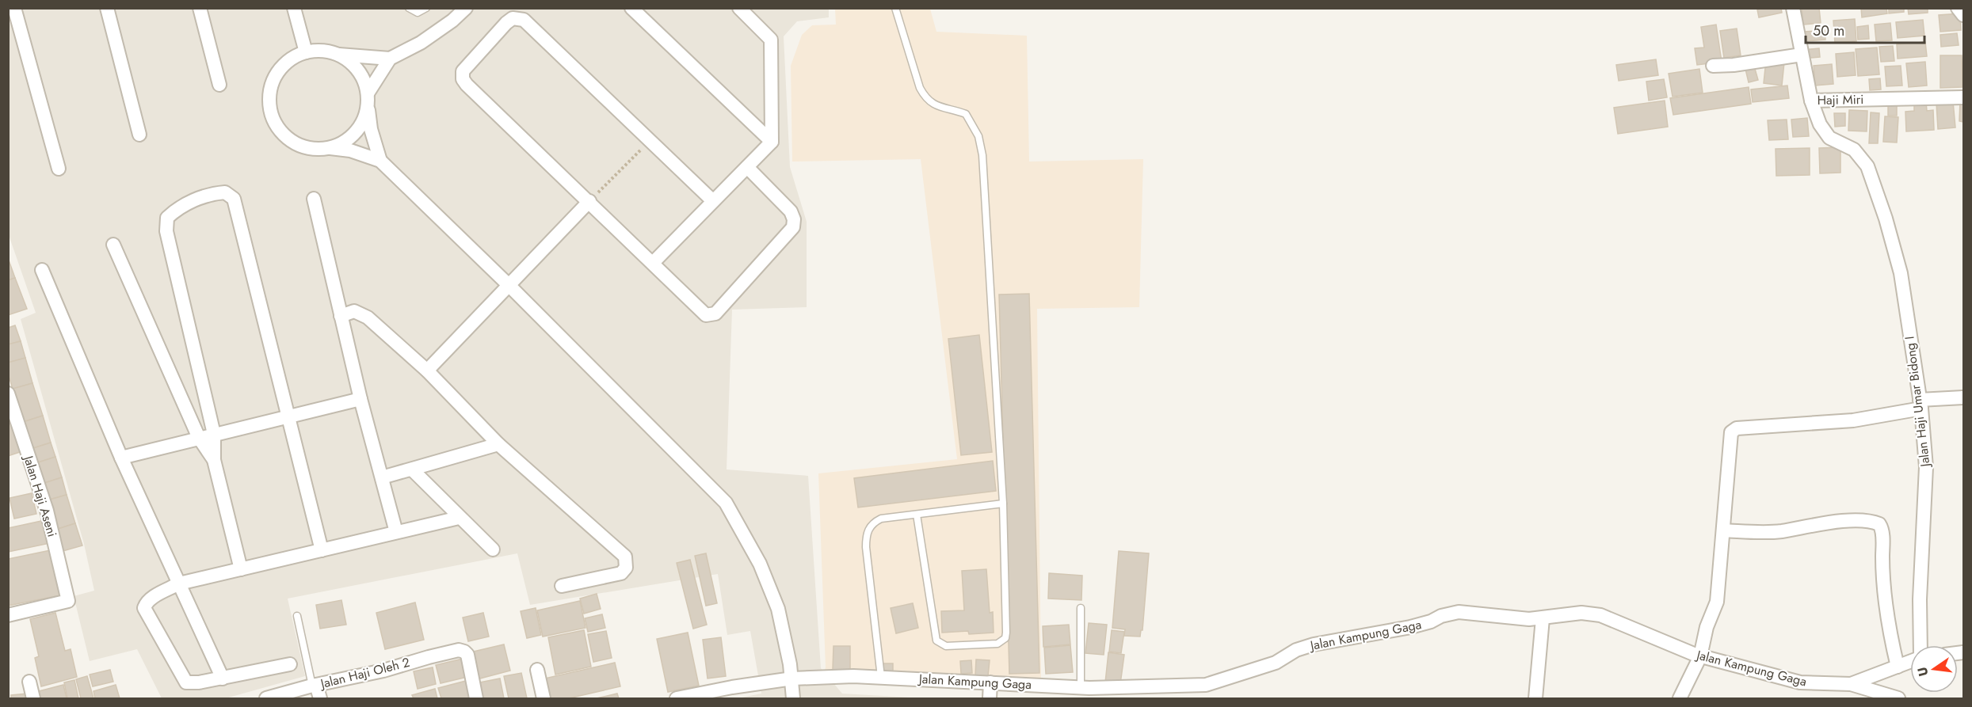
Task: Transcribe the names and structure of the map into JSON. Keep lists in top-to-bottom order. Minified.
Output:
{"streets":{"street":["Haji Miri","Jalan Haji Umar Bidong I","Jalan Haji Aseni","Jalan Kampung Gaga","Jalan Haji Oleh 2"]},"crossings":[["Haji Miri","Jalan Haji Umar Bidong I"]],"scale_bar":"50 m","north":"left"}
